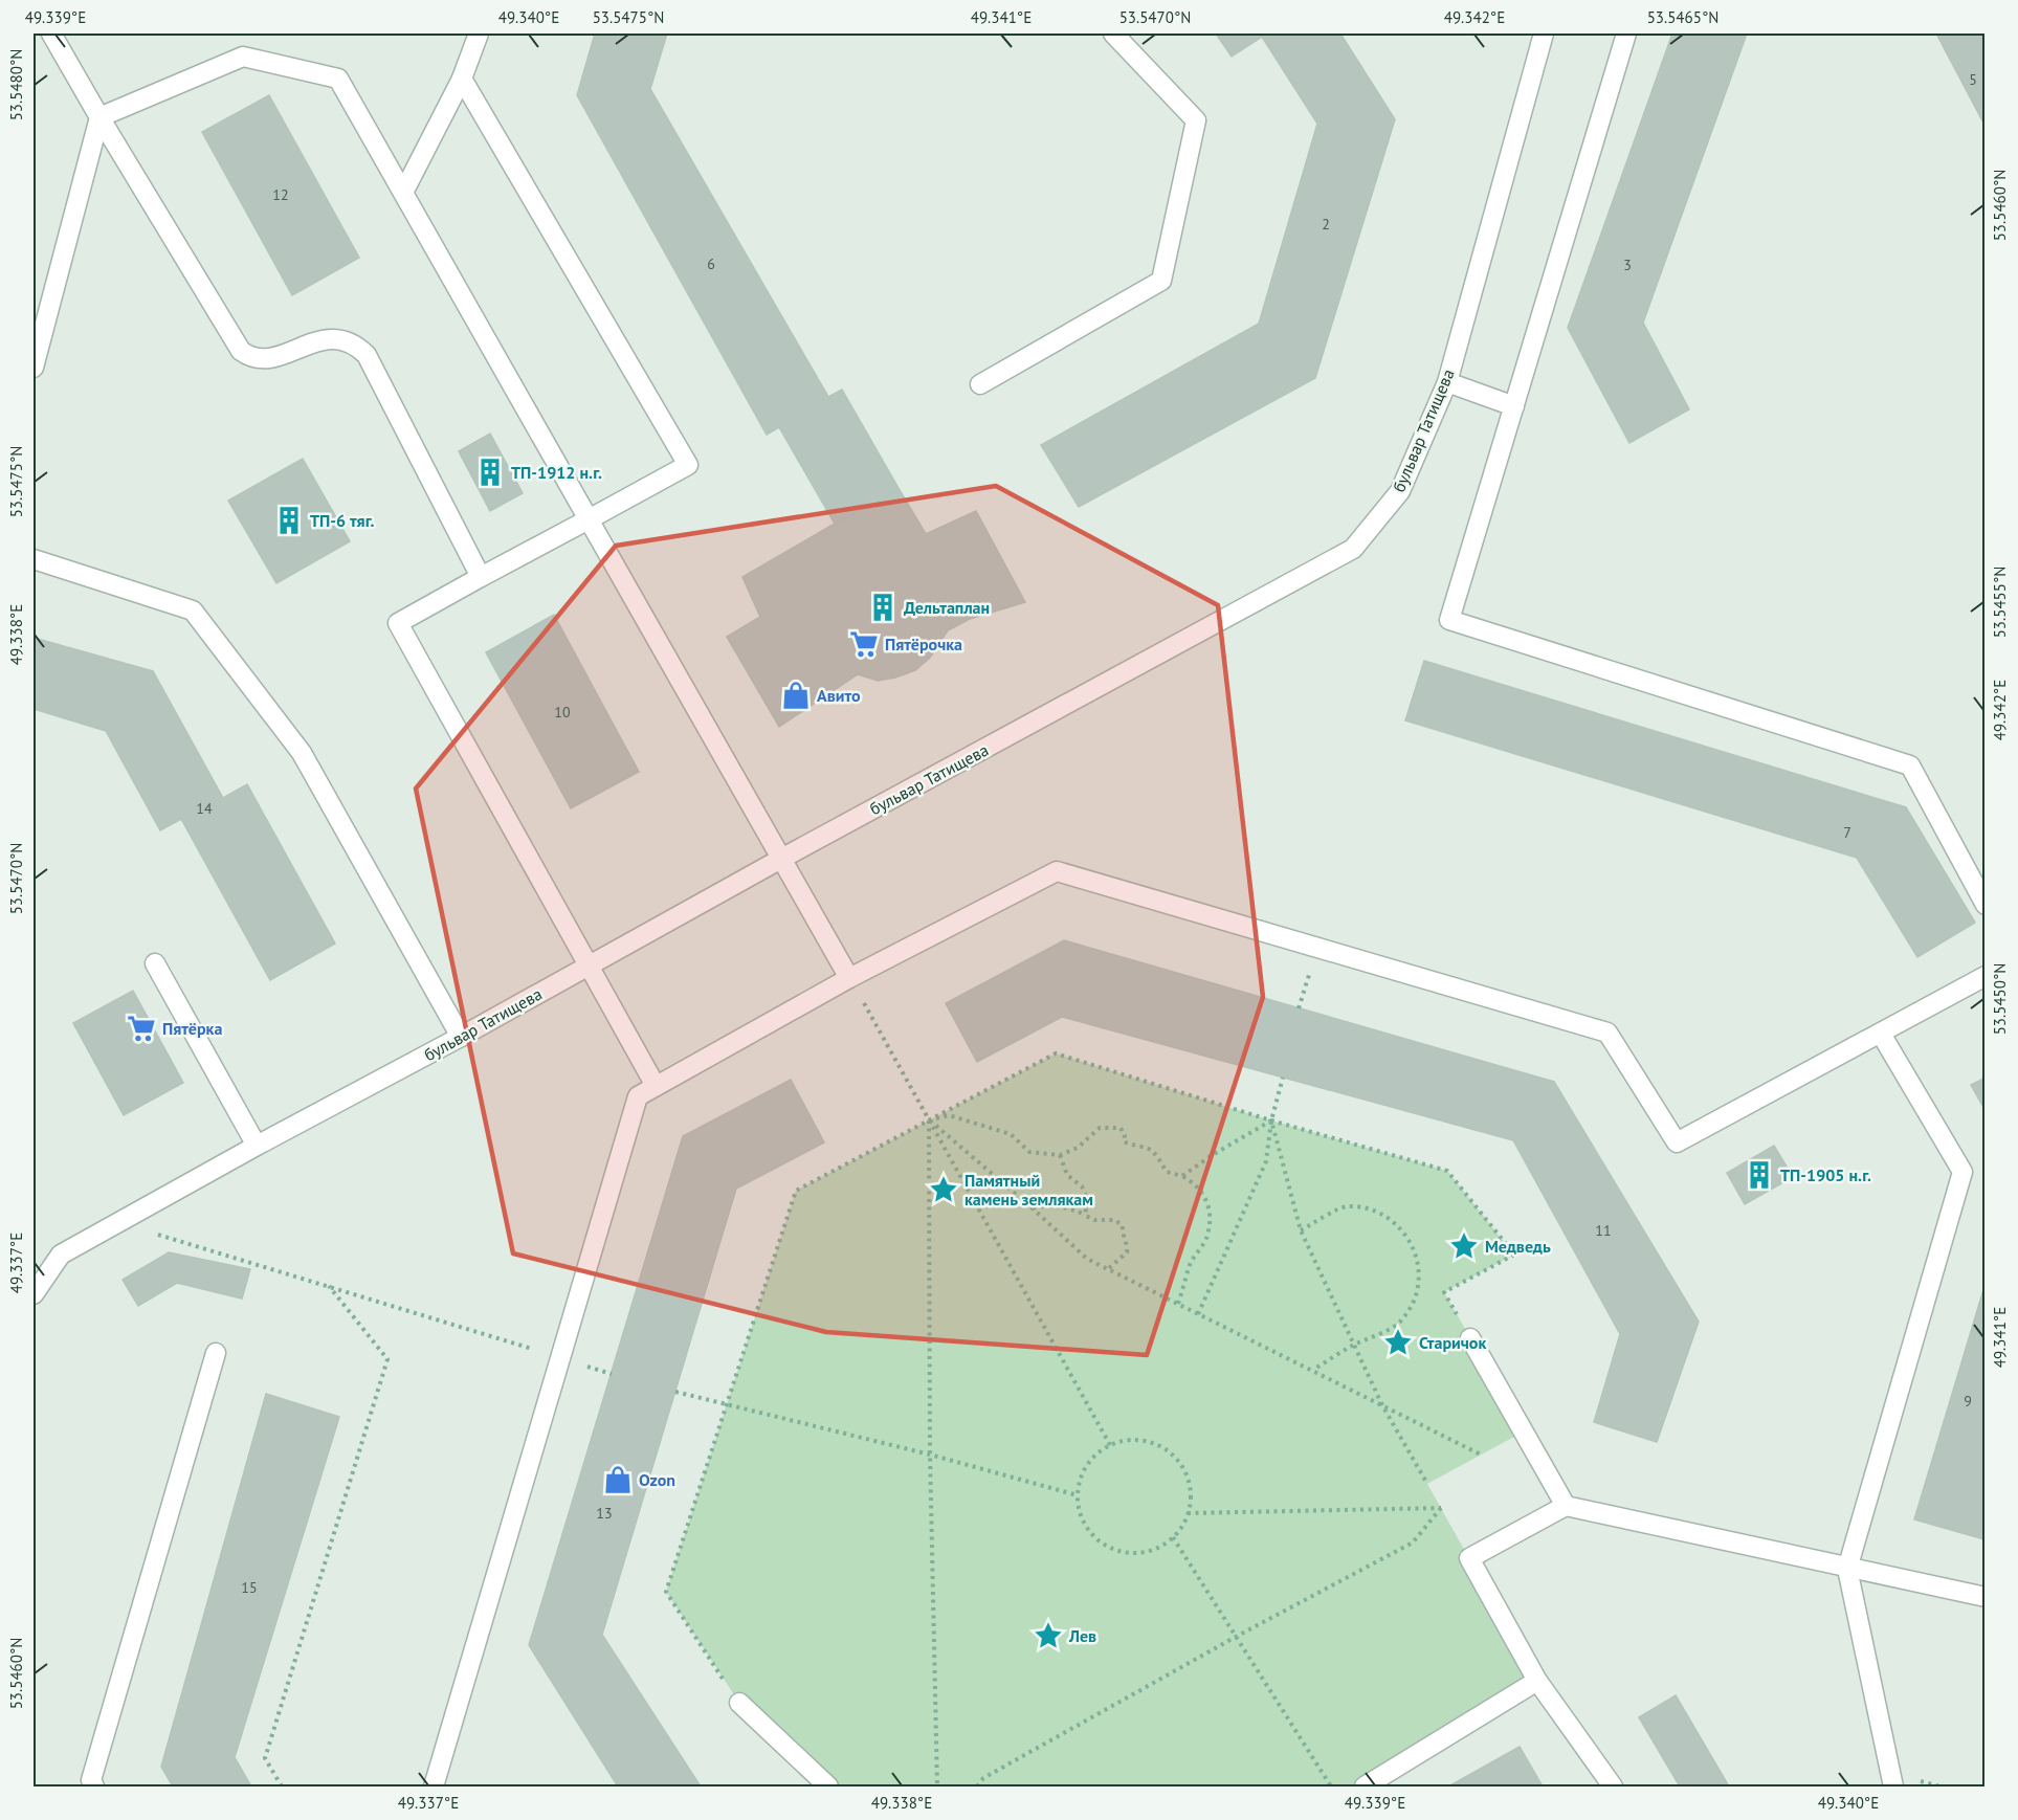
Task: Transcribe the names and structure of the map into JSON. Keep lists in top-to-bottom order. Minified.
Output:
{"streets":{"street":["бульвар Татищева"]},"places":{"building":["ТП-1912 н.г.","ТП-6 тяг.","Дельтаплан","ТП-1905 н.г."],"supermarket":["Пятёрочка","Пятёрка"],"shop":["Авито","Ozon"],"place":["Памятный камень землякам","Медведь","Старичок","Лев"]},"house_numbers":["5","12","2","6","3","10","14","7","11","9","13","15"],"coordinates":["49.339°E","49.340°E","53.5475°N","49.341°E","53.5470°N","49.342°E","53.5465°N","53.5480°N","53.5460°N","53.5455°N","49.338°E","53.5450°N","49.337°E"]}
